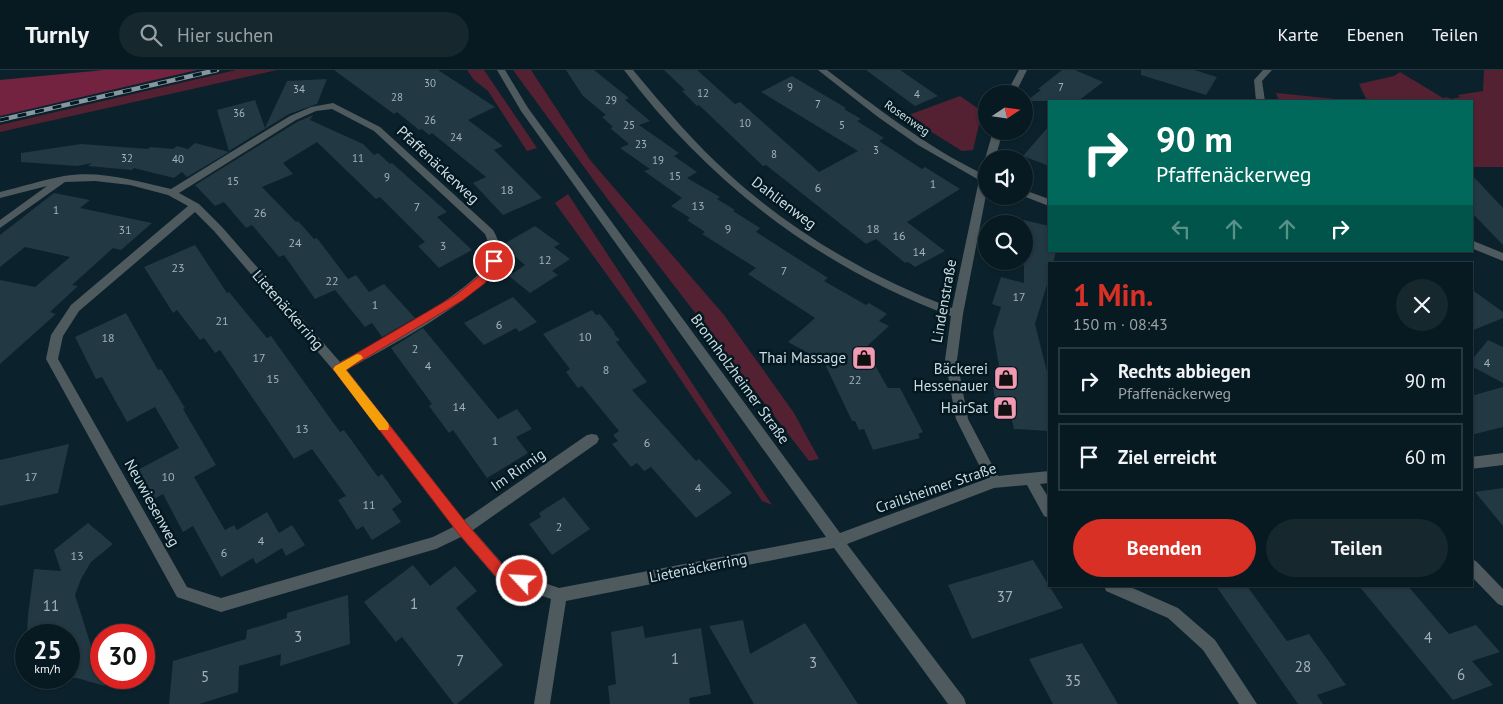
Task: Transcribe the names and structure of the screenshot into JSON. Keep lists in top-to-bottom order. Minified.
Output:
{"streets":{"street":["Rosenweg","Pfaffenäckerweg","Dahlienweg","Lindenstraße","Lietenäckerring","Bronnholzheimer Straße","Im Rinnig","Crailsheimer Straße","Neuwiesenweg"]},"crossings":[["Pfaffenäckerweg","Lietenäckerring"],["Dahlienweg","Lindenstraße"],["Lindenstraße","Crailsheimer Straße"],["Lietenäckerring","Bronnholzheimer Straße"],["Lietenäckerring","Im Rinnig"],["Lietenäckerring","Crailsheimer Straße"],["Lietenäckerring","Neuwiesenweg"],["Bronnholzheimer Straße","Crailsheimer Straße"],["Im Rinnig","Neuwiesenweg"]],"places":{"shop":["Thai Massage","Bäckerei Hessenauer","HairSat"]},"house_numbers":["30","9","7","34","12","4","28","29","7","36","26","10","25","5","24","23","3","8","32","11","40","19","15","9","15","1","6","18","13","7","1","26","9","18","31","16","24","3","14","12","23","7","22","17","1","21","6","10","18","2","17","4","4","8","15","22","14","13","1","6","17","10","4","11","2","4","6","13","37","1","11","3","4","1","7","3","28","6","5","35"],"north":"right","page":{"header":"Turnly","search":"Hier suchen","nav":["Karte","Ebenen","Teilen"],"turn":["90 m","Pfaffenäckerweg"],"heading":["1 Min.","150 m · 08:43"],"list":[{"name":"Rechts abbiegen","note":"Pfaffenäckerweg","value":"90 m"},{"name":"Ziel erreicht","value":"60 m"}],"buttons":["Beenden","Teilen"],"speed":"25 km/h","limit":"30"}}
